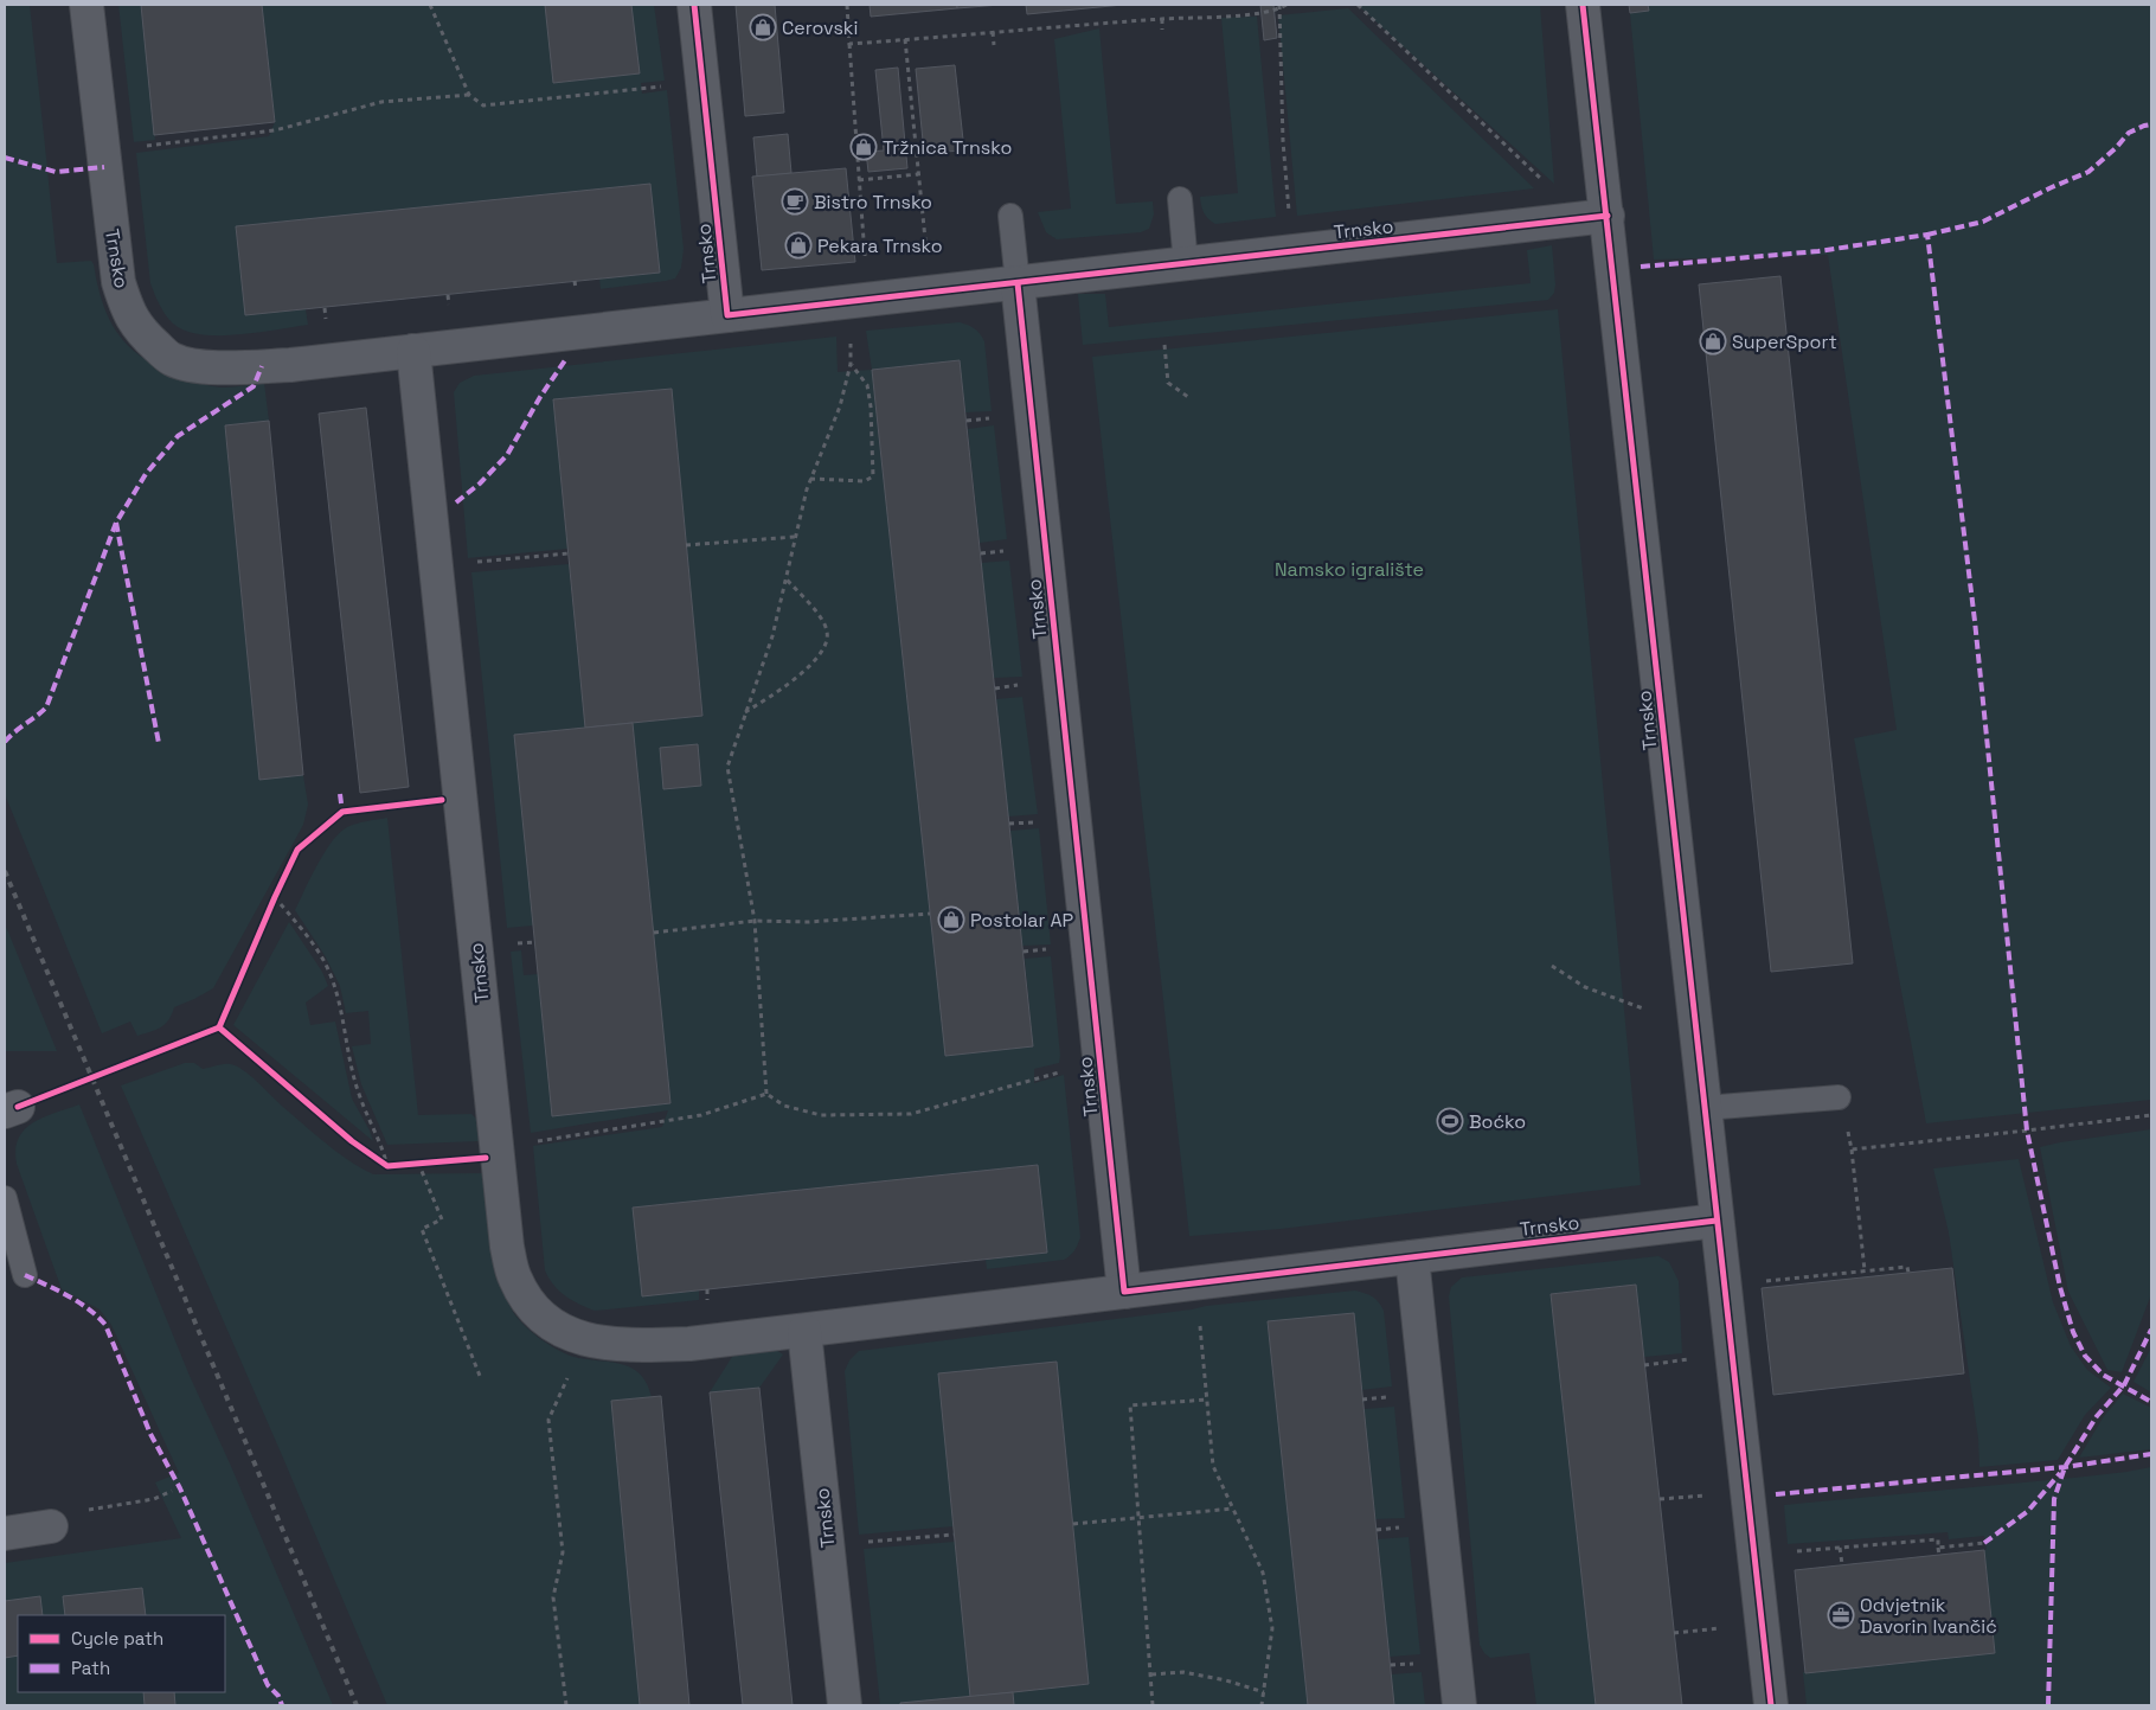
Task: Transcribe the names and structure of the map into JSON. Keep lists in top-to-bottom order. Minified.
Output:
{"streets":{"street":["Trnsko"]},"parks":["Namsko igralište"],"places":{"shop":["Cerovski","Tržnica Trnsko","Pekara Trnsko","SuperSport","Postolar AP"],"cafe":["Bistro Trnsko"],"sports":["Boćko"],"office":["Odvjetnik Davorin Ivančić"]},"legend":["Cycle path","Path"]}
